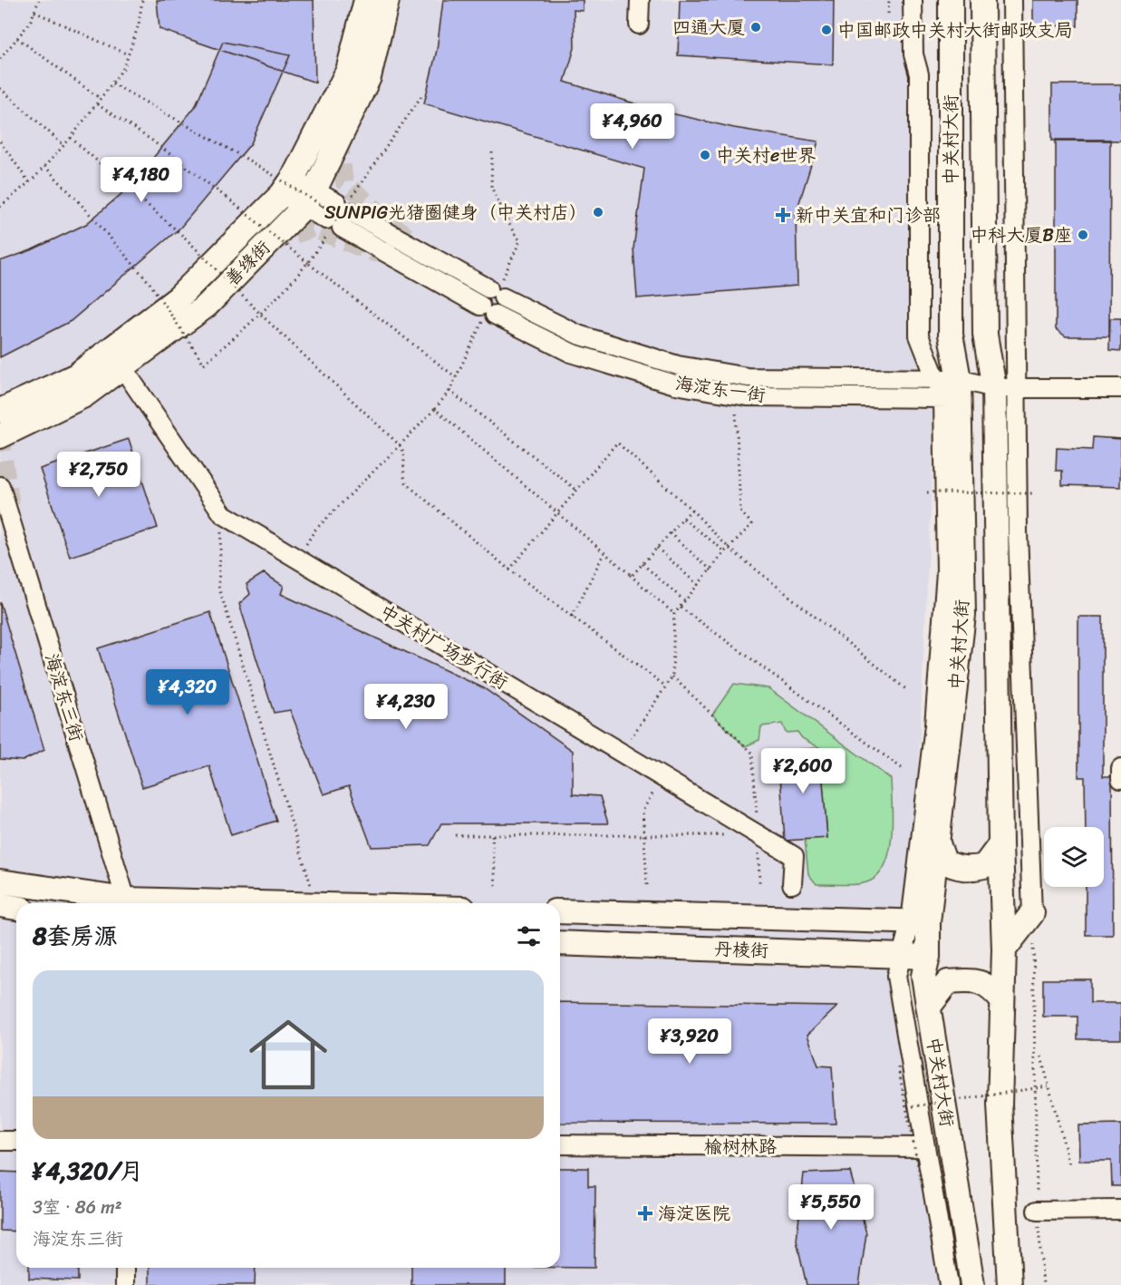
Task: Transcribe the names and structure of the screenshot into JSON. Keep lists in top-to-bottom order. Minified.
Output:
{"streets":{"main road":["中关村大街","善缘街","丹棱街"],"street":["海淀东一街","中关村广场步行街","海淀东三街","榆树林路"]},"crossings":[["中关村大街","海淀东一街"],["中关村大街","丹棱街"],["中关村大街","榆树林路"],["善缘街","海淀东一街"],["善缘街","中关村广场步行街"]],"places":{"other":["四通大厦","中国邮政中关村大街邮政支局","中关村e世界","SUNPIG光猪圈健身（中关村店）","中科大厦B座"],"health":["新中关宜和门诊部","海淀医院"]},"page":{"price":["¥4,960","¥4,180","¥2,750","¥4,320","¥4,230","¥2,600","¥3,920","¥5,550"],"heading":"8套房源","list":[{"name":"¥4,320/月","note":"3室 · 86 m² · 海淀东三街"}]}}
